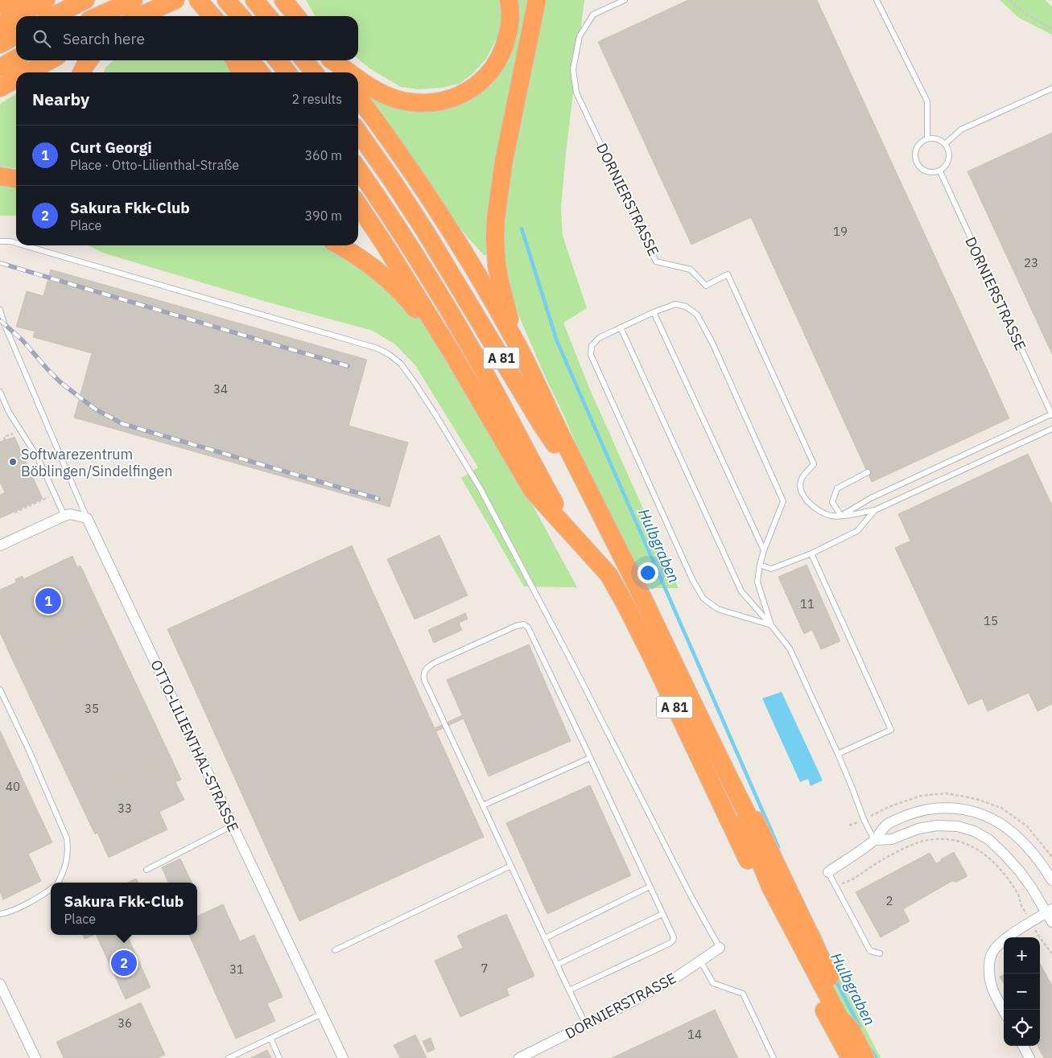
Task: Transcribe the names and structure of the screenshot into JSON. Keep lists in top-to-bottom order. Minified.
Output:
{"streets":{"highway":["A 81"],"street":["DORNIERSTRASSE","OTTO-LILIENTHAL-STRASSE"]},"water":["Hulbgraben"],"places":["Softwarezentrum Böblingen/Sindelfingen"],"house_numbers":["19","23","34","11","15","35","40","33","2","7","31","36","14"],"page":{"search":"Search here","heading":["Nearby","2 results"],"list":[{"mark":"1","name":"Curt Georgi","note":"Place · Otto-Lilienthal-Straße","value":"360 m"},{"mark":"2","name":"Sakura Fkk-Club","note":"Place","value":"390 m"}],"pins":["1","2"],"popup":["Sakura Fkk-Club","Place"],"map_buttons":["+","−"]}}
